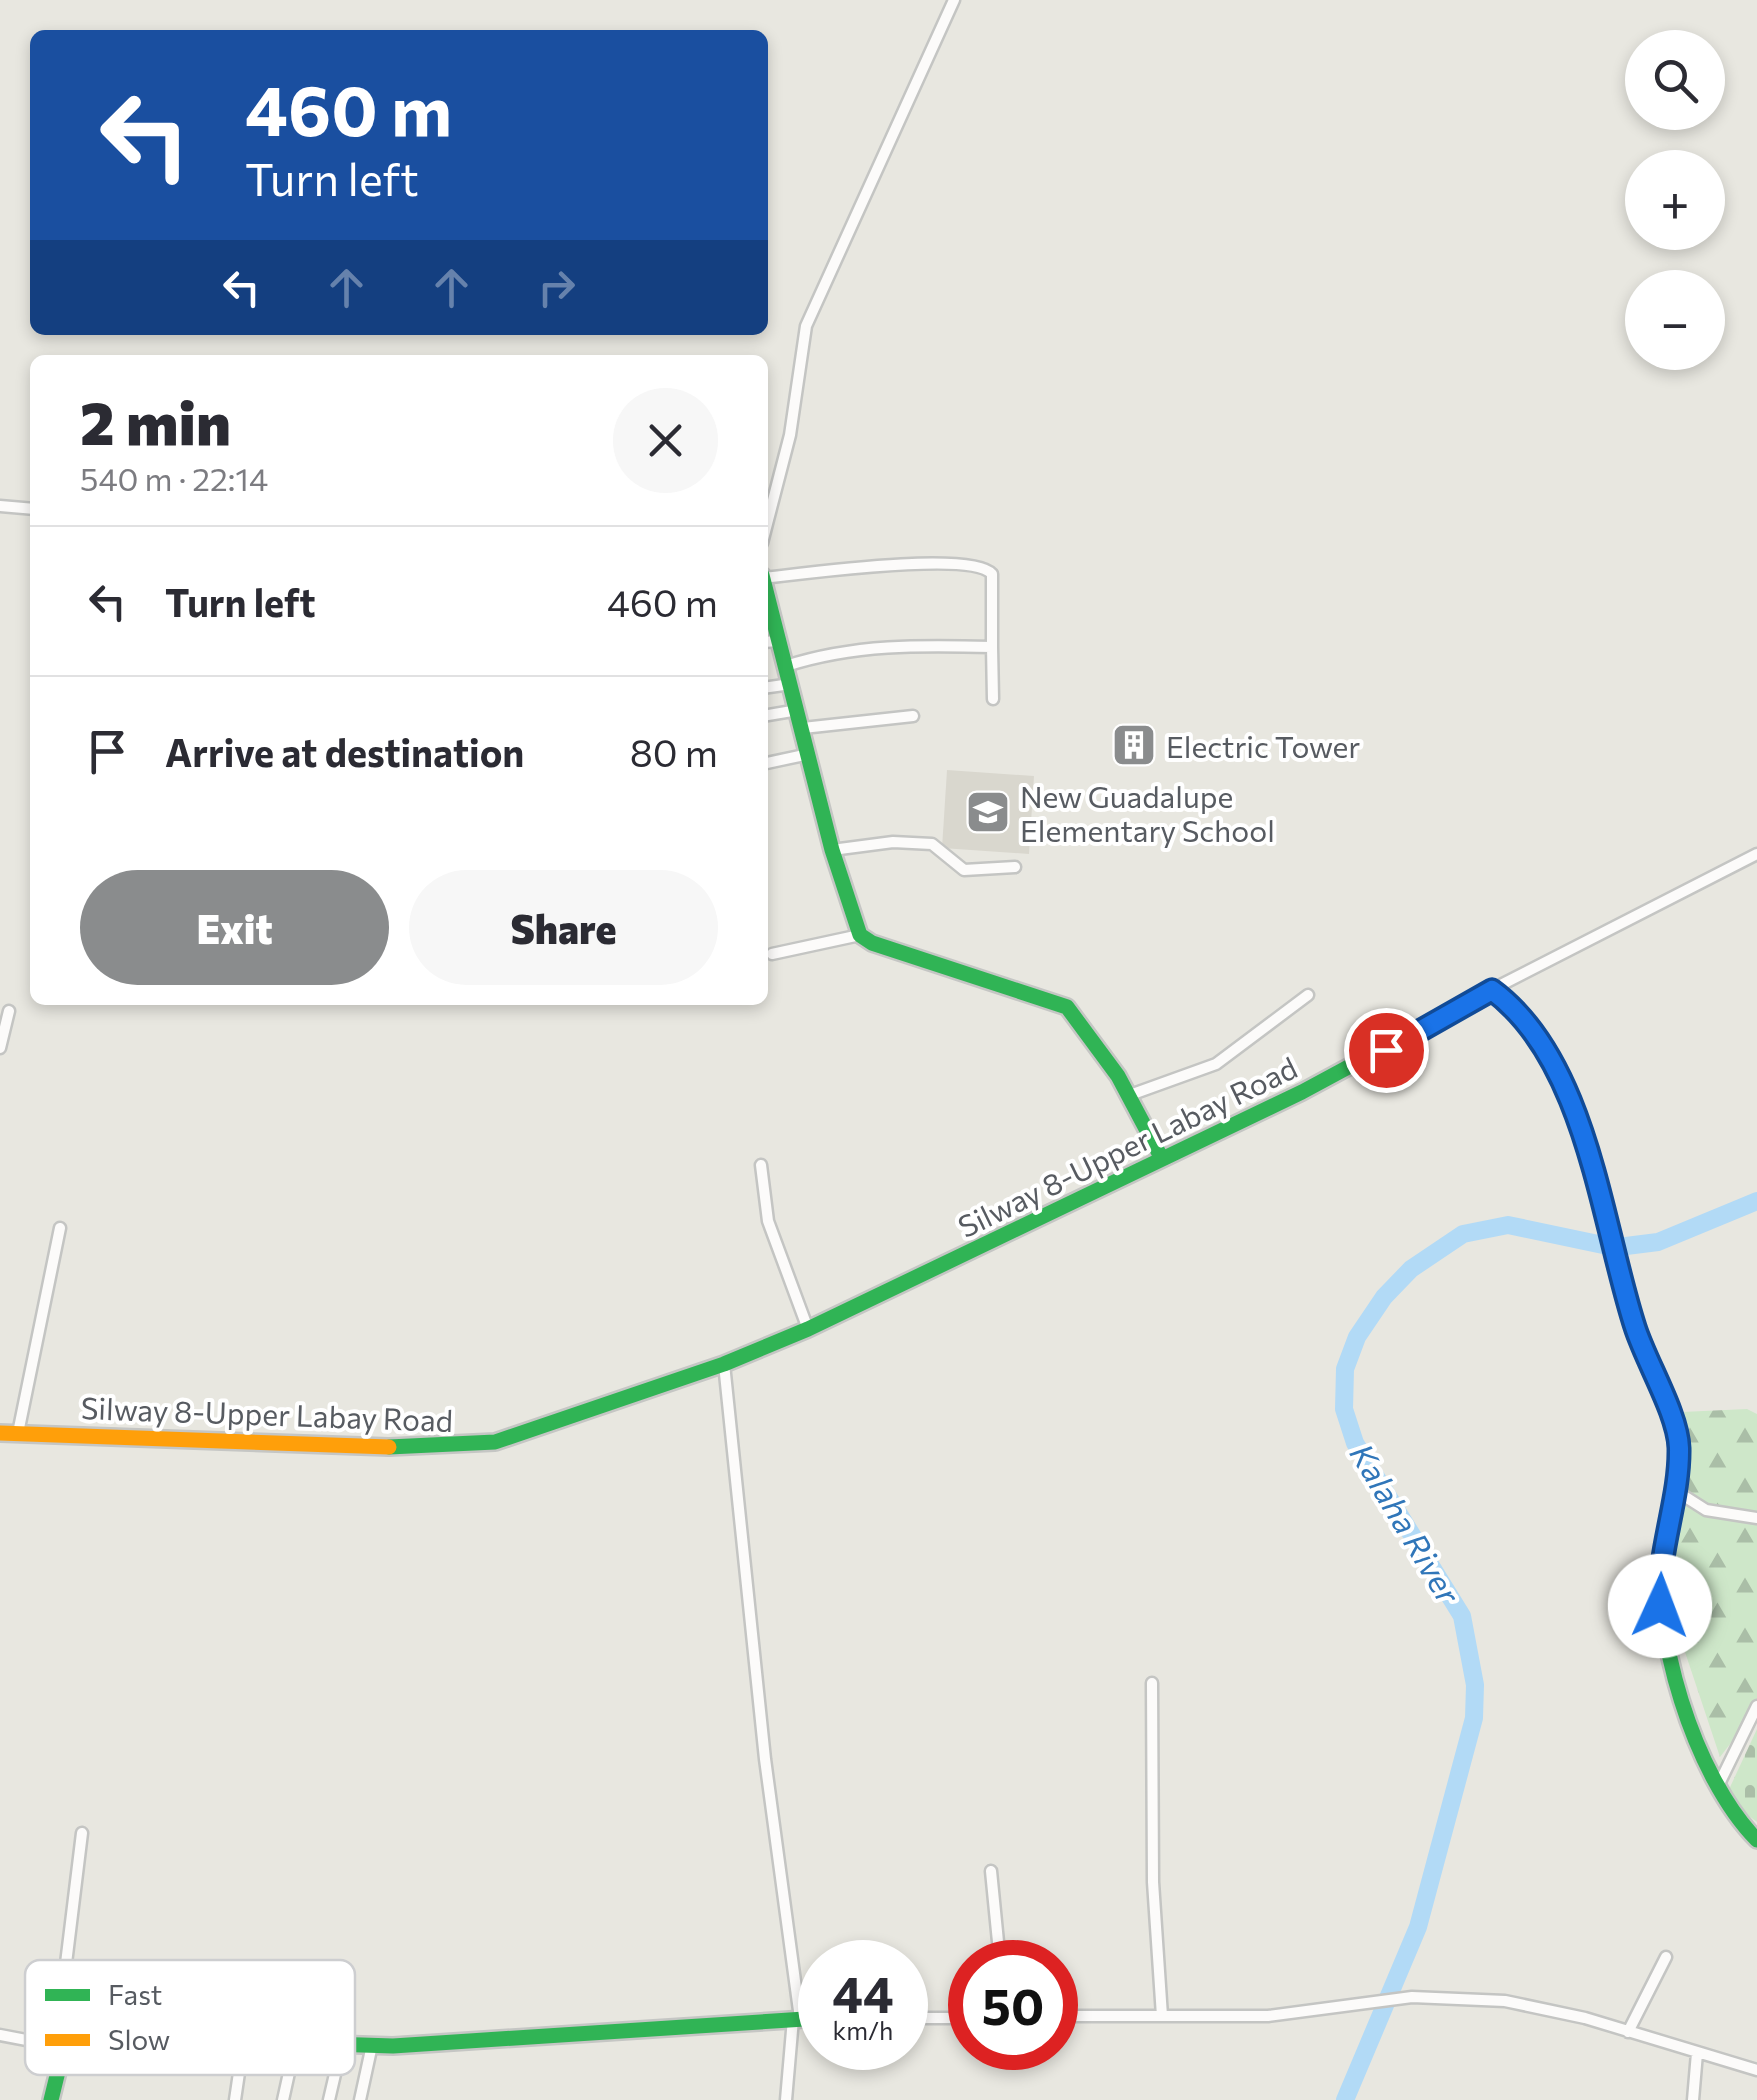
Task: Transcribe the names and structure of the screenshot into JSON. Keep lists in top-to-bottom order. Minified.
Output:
{"streets":{"main road":["Silway 8-Upper Labay Road"]},"water":["Kalaha River"],"places":{"building":["Electric Tower"],"school or university":["New Guadalupe Elementary School"]},"legend":["Fast","Slow"],"page":{"map_buttons":["+","−"],"turn":["460 m","Turn left"],"heading":["2 min","540 m · 22:14"],"list":[{"name":"Turn left","value":"460 m"},{"name":"Arrive at destination","value":"80 m"}],"buttons":["Exit","Share"],"speed":"44 km/h","limit":"50"}}
